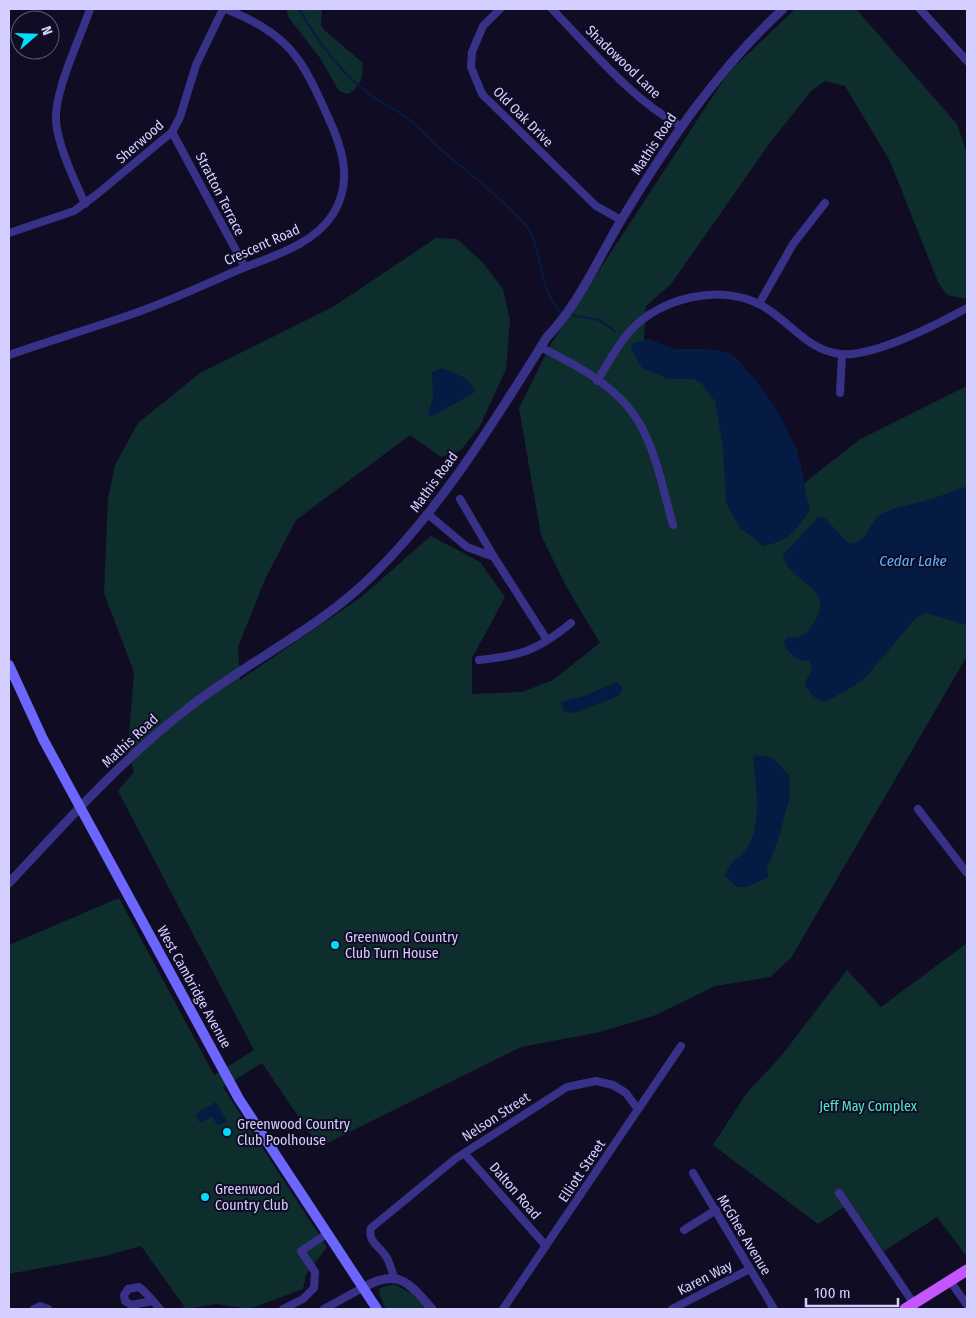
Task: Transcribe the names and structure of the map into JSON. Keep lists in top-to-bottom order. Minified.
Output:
{"streets":{"main road":["West Cambridge Avenue"],"street":["Shadowood Lane","Old Oak Drive","Sherwood","Mathis Road","Stratton Terrace","Crescent Road","Nelson Street","Elliott Street","Dalton Road","McGhee Avenue","Karen Way"]},"crossings":[["Shadowood Lane","Mathis Road"],["Old Oak Drive","Mathis Road"],["Sherwood","Stratton Terrace"],["Sherwood","Crescent Road"],["Mathis Road","West Cambridge Avenue"],["Stratton Terrace","Crescent Road"],["Nelson Street","Elliott Street"],["Nelson Street","Dalton Road"],["Elliott Street","Dalton Road"],["McGhee Avenue","Karen Way"]],"water":["Cedar Lake"],"parks":["Jeff May Complex"],"places":["Greenwood Country Club Turn House","Greenwood Country Club Poolhouse","Greenwood Country Club"],"scale_bar":"100 m","north":"right"}
